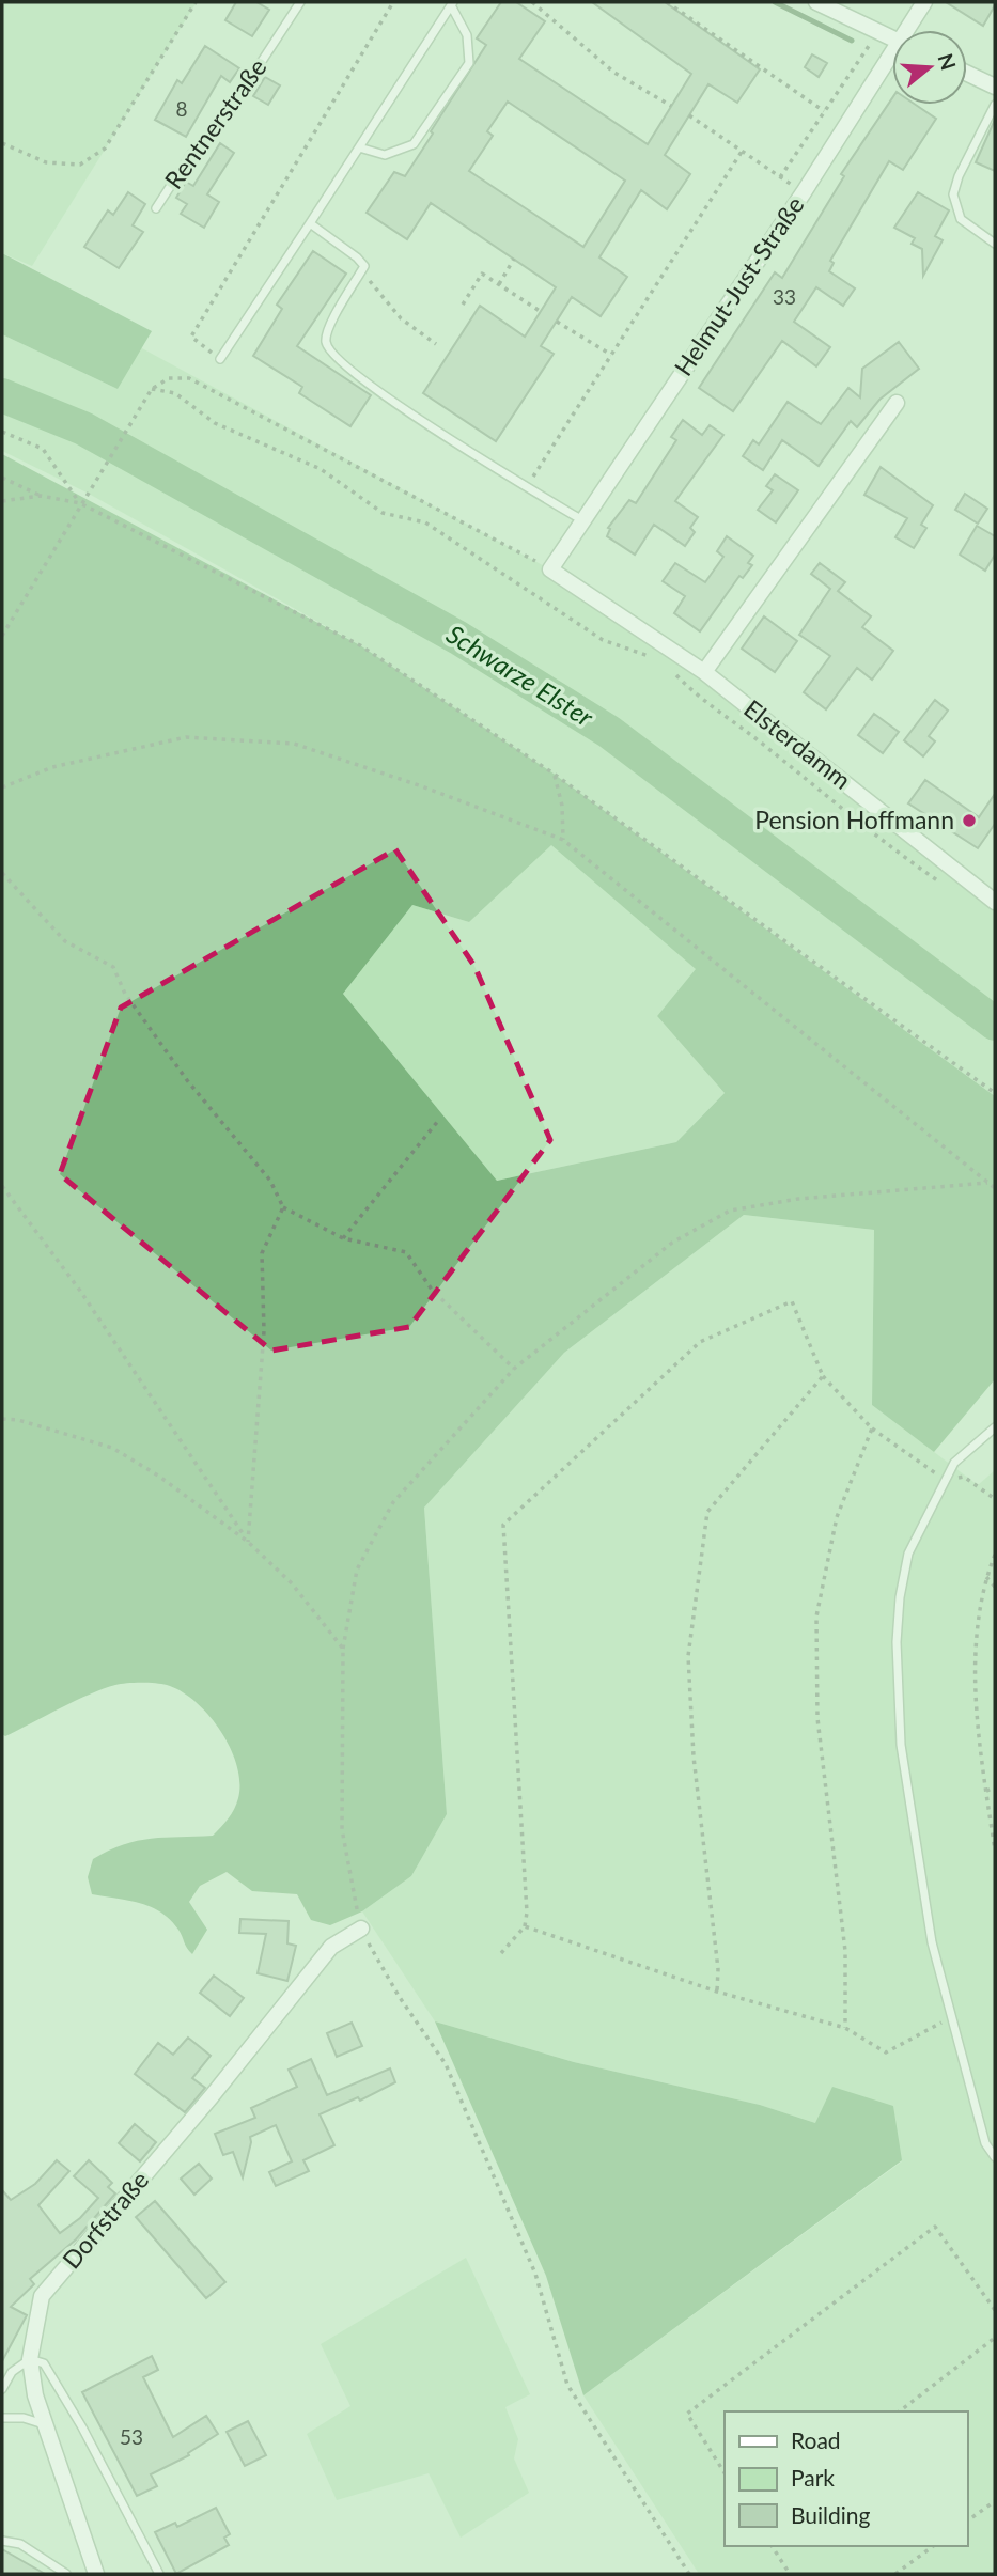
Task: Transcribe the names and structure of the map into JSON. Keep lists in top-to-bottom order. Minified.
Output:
{"streets":{"street":["Helmut-Just-Straße","Elsterdamm","Dorfstraße"],"lane":["Rentnerstraße"]},"crossings":[["Helmut-Just-Straße","Elsterdamm"]],"water":["Schwarze Elster"],"places":["Pension Hoffmann"],"house_numbers":["8","33","53"],"legend":["Road","Park","Building"],"north":"right"}
